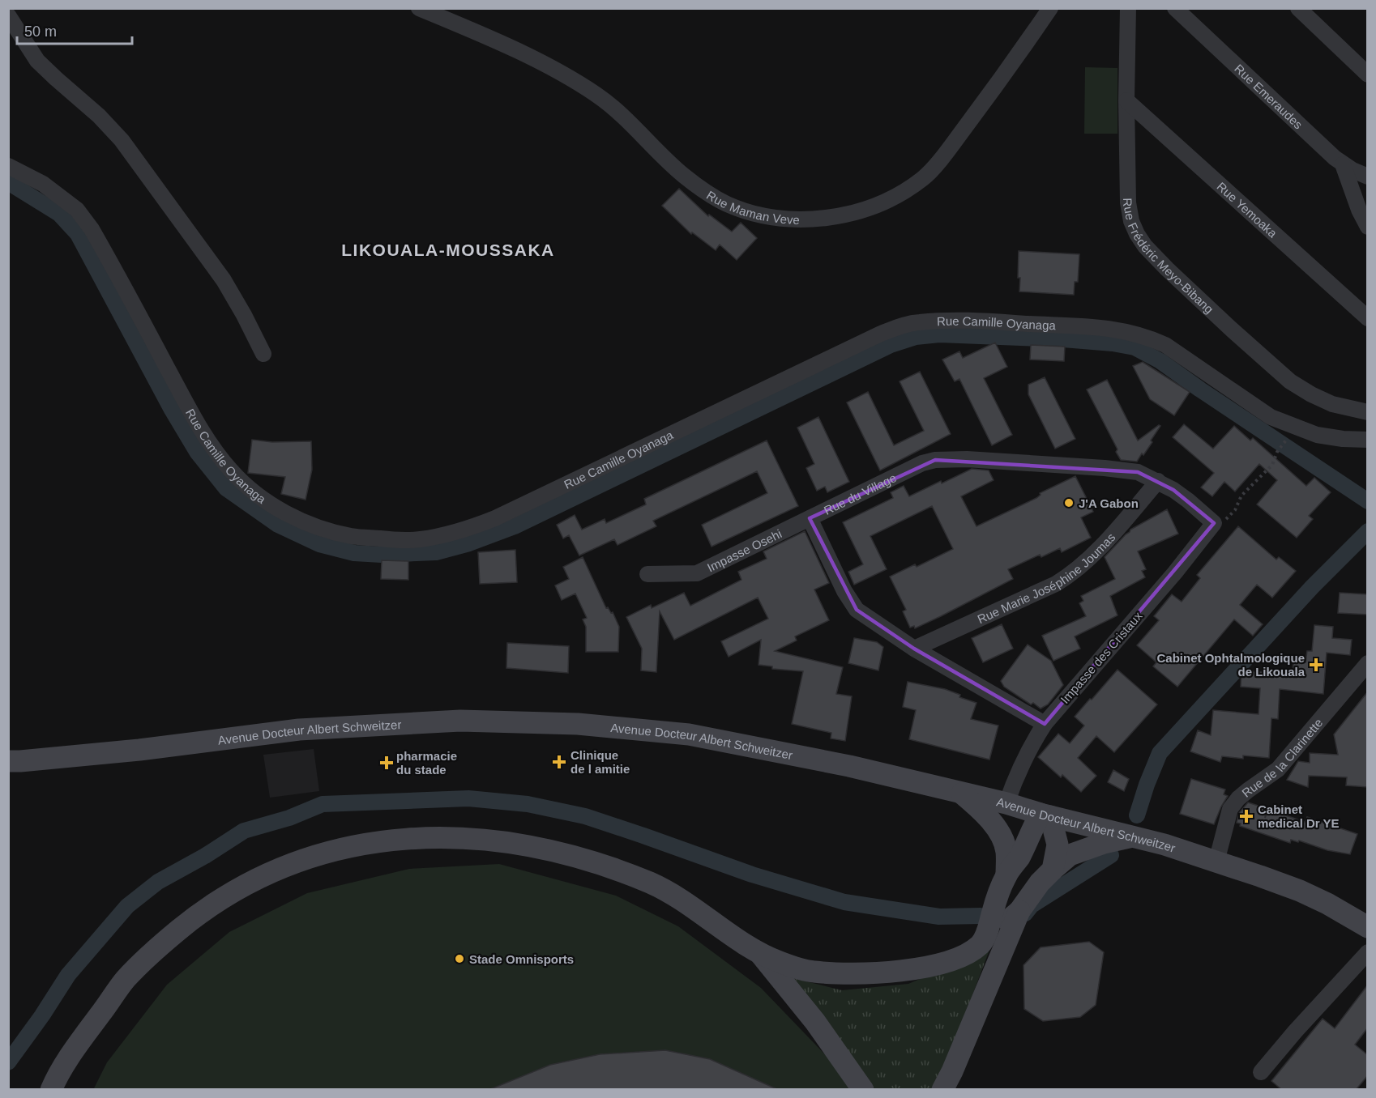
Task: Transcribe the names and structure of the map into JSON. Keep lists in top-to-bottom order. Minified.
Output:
{"streets":{"main road":["Avenue Docteur Albert Schweitzer"],"street":["Rue Emeraudes","Rue Maman Veve","Rue Yemoaka","Rue Frédéric Meyo-Bibang","Rue Camille Oyanaga","Rue du Village","Impasse Osehi","Rue Marie Joséphine Joumas","Impasse des Cristaux","Rue de la Clarinette"]},"crossings":[["Rue Yemoaka","Rue Frédéric Meyo-Bibang"],["Rue du Village","Impasse Osehi"],["Rue du Village","Rue Marie Joséphine Joumas"],["Rue du Village","Impasse des Cristaux"],["Impasse des Cristaux","Avenue Docteur Albert Schweitzer"],["Avenue Docteur Albert Schweitzer","Rue de la Clarinette"]],"districts":["LIKOUALA-MOUSSAKA"],"places":{"other":["J'A Gabon","Stade Omnisports"],"health":["Cabinet Ophtalmologique de Likouala","Clinique de l amitie","pharmacie du stade","Cabinet medical Dr YE"]},"scale_bar":"50 m"}
